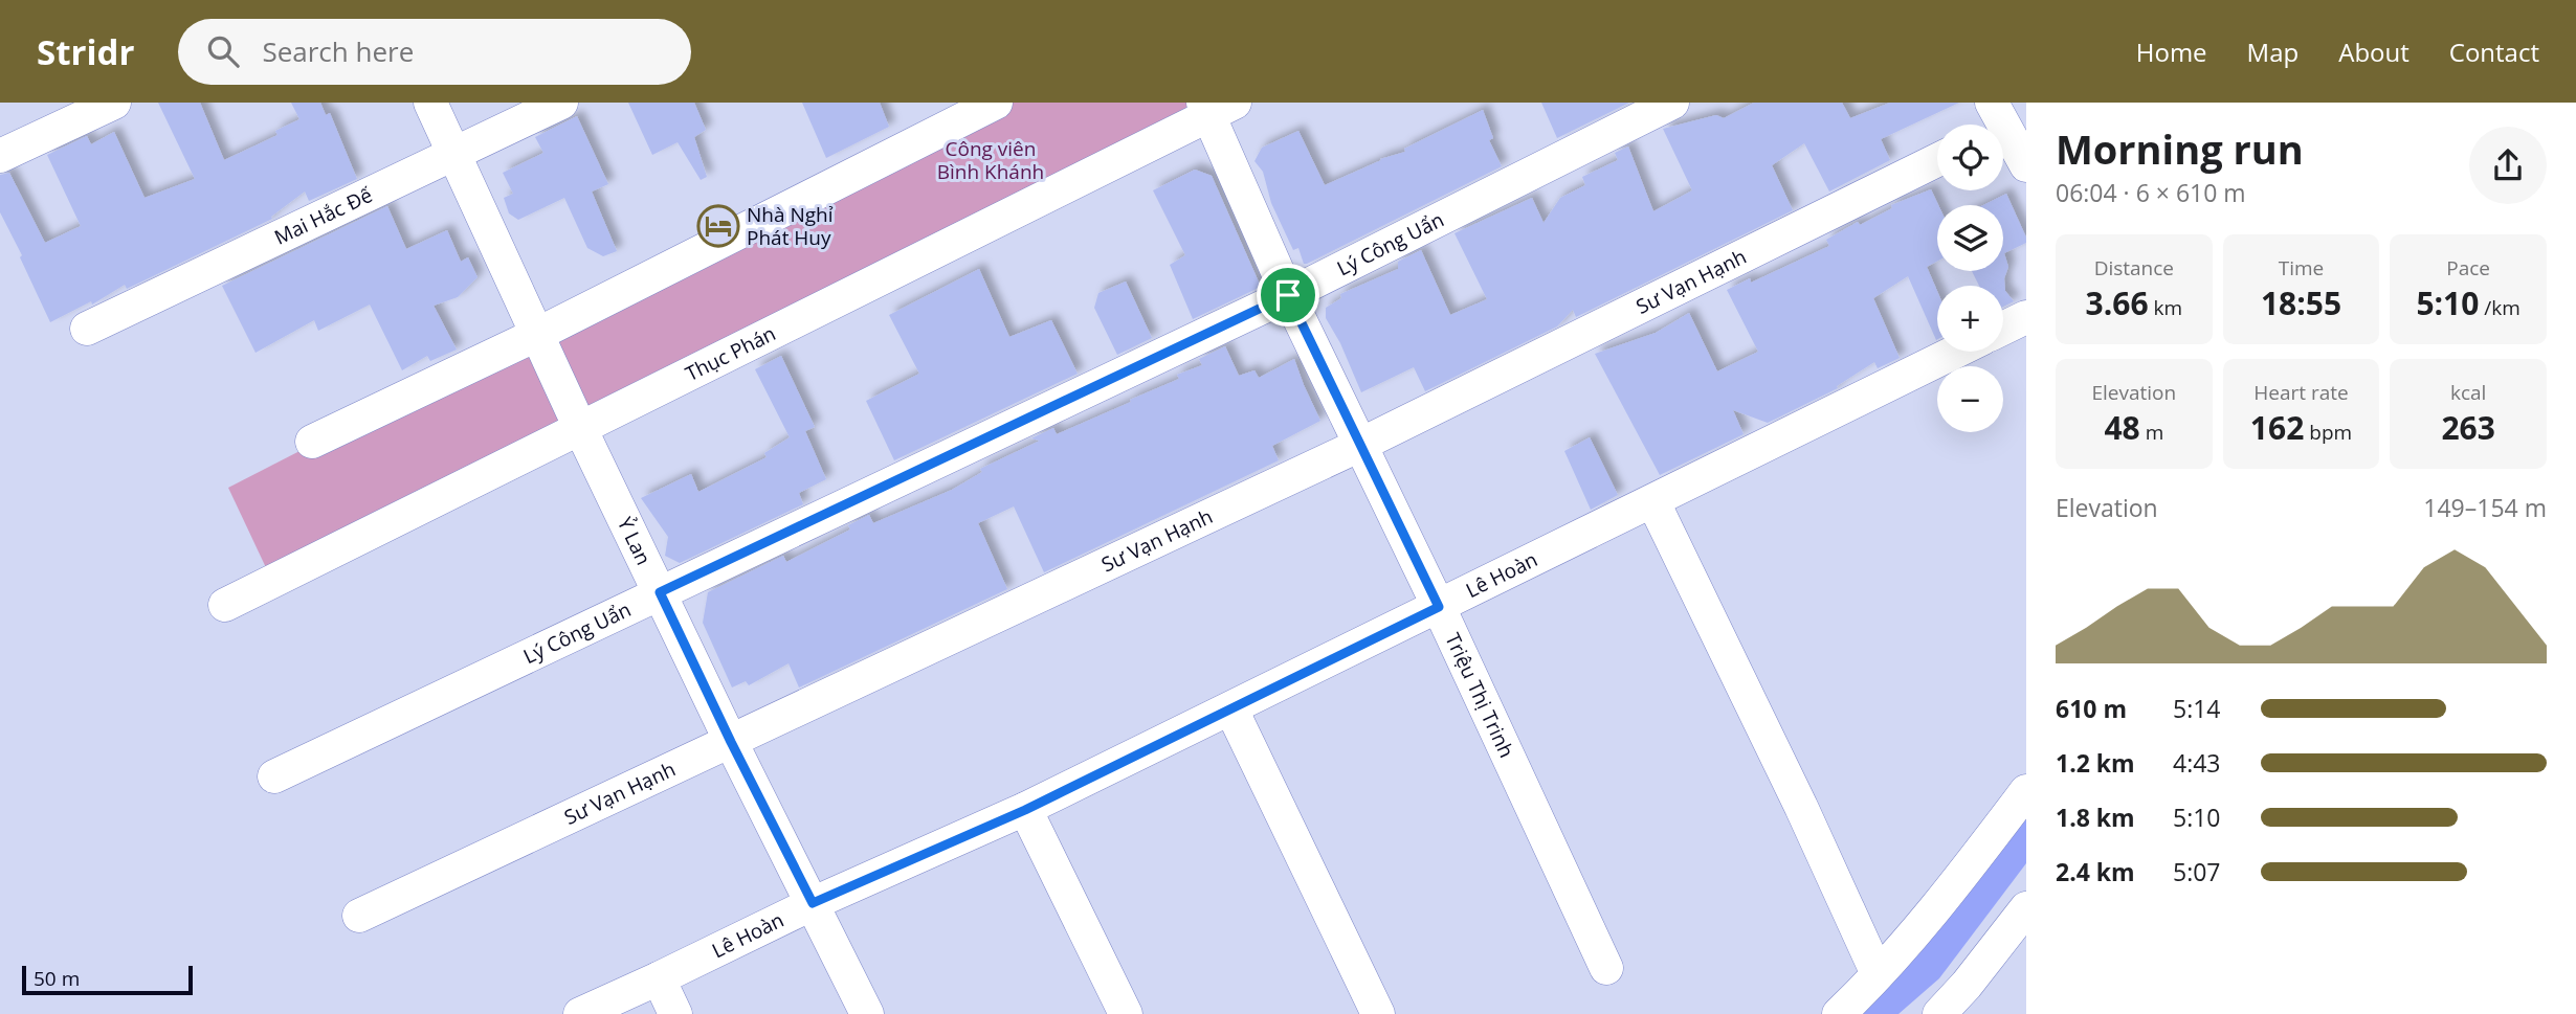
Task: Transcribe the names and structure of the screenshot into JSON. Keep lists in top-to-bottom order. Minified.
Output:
{"streets":{"street":["Mai Hắc Đế","Lý Công Uẩn","Sư Vạn Hạnh","Thục Phán","Ỷ Lan","Lê Hoàn","Triệu Thị Trinh"]},"crossings":[["Mai Hắc Đế","Ỷ Lan"],["Lý Công Uẩn","Ỷ Lan"],["Lý Công Uẩn","Triệu Thị Trinh"],["Sư Vạn Hạnh","Ỷ Lan"],["Sư Vạn Hạnh","Triệu Thị Trinh"],["Thục Phán","Ỷ Lan"],["Thục Phán","Triệu Thị Trinh"],["Ỷ Lan","Lê Hoàn"],["Lê Hoàn","Triệu Thị Trinh"]],"parks":["Công viên Bình Khánh"],"places":{"hotel":["Nhà Nghỉ Phát Huy"]},"scale_bar":"50 m","page":{"header":"Stridr","search":"Search here","nav":["Home","Map","About","Contact"],"heading":["Morning run","06:04 · 6 × 610 m"],"map_buttons":["+","−"],"stats":[["Distance","3.66 km"],["Time","18:55"],["Pace","5:10 /km"],["Elevation","48 m"],["Heart rate","162 bpm"],["kcal","263"]],"chart":["Elevation","149–154 m"],"list":[{"name":"610 m","note":"5:14"},{"name":"1.2 km","note":"4:43"},{"name":"1.8 km","note":"5:10"},{"name":"2.4 km","note":"5:07"}],"scale":"50 m"}}
